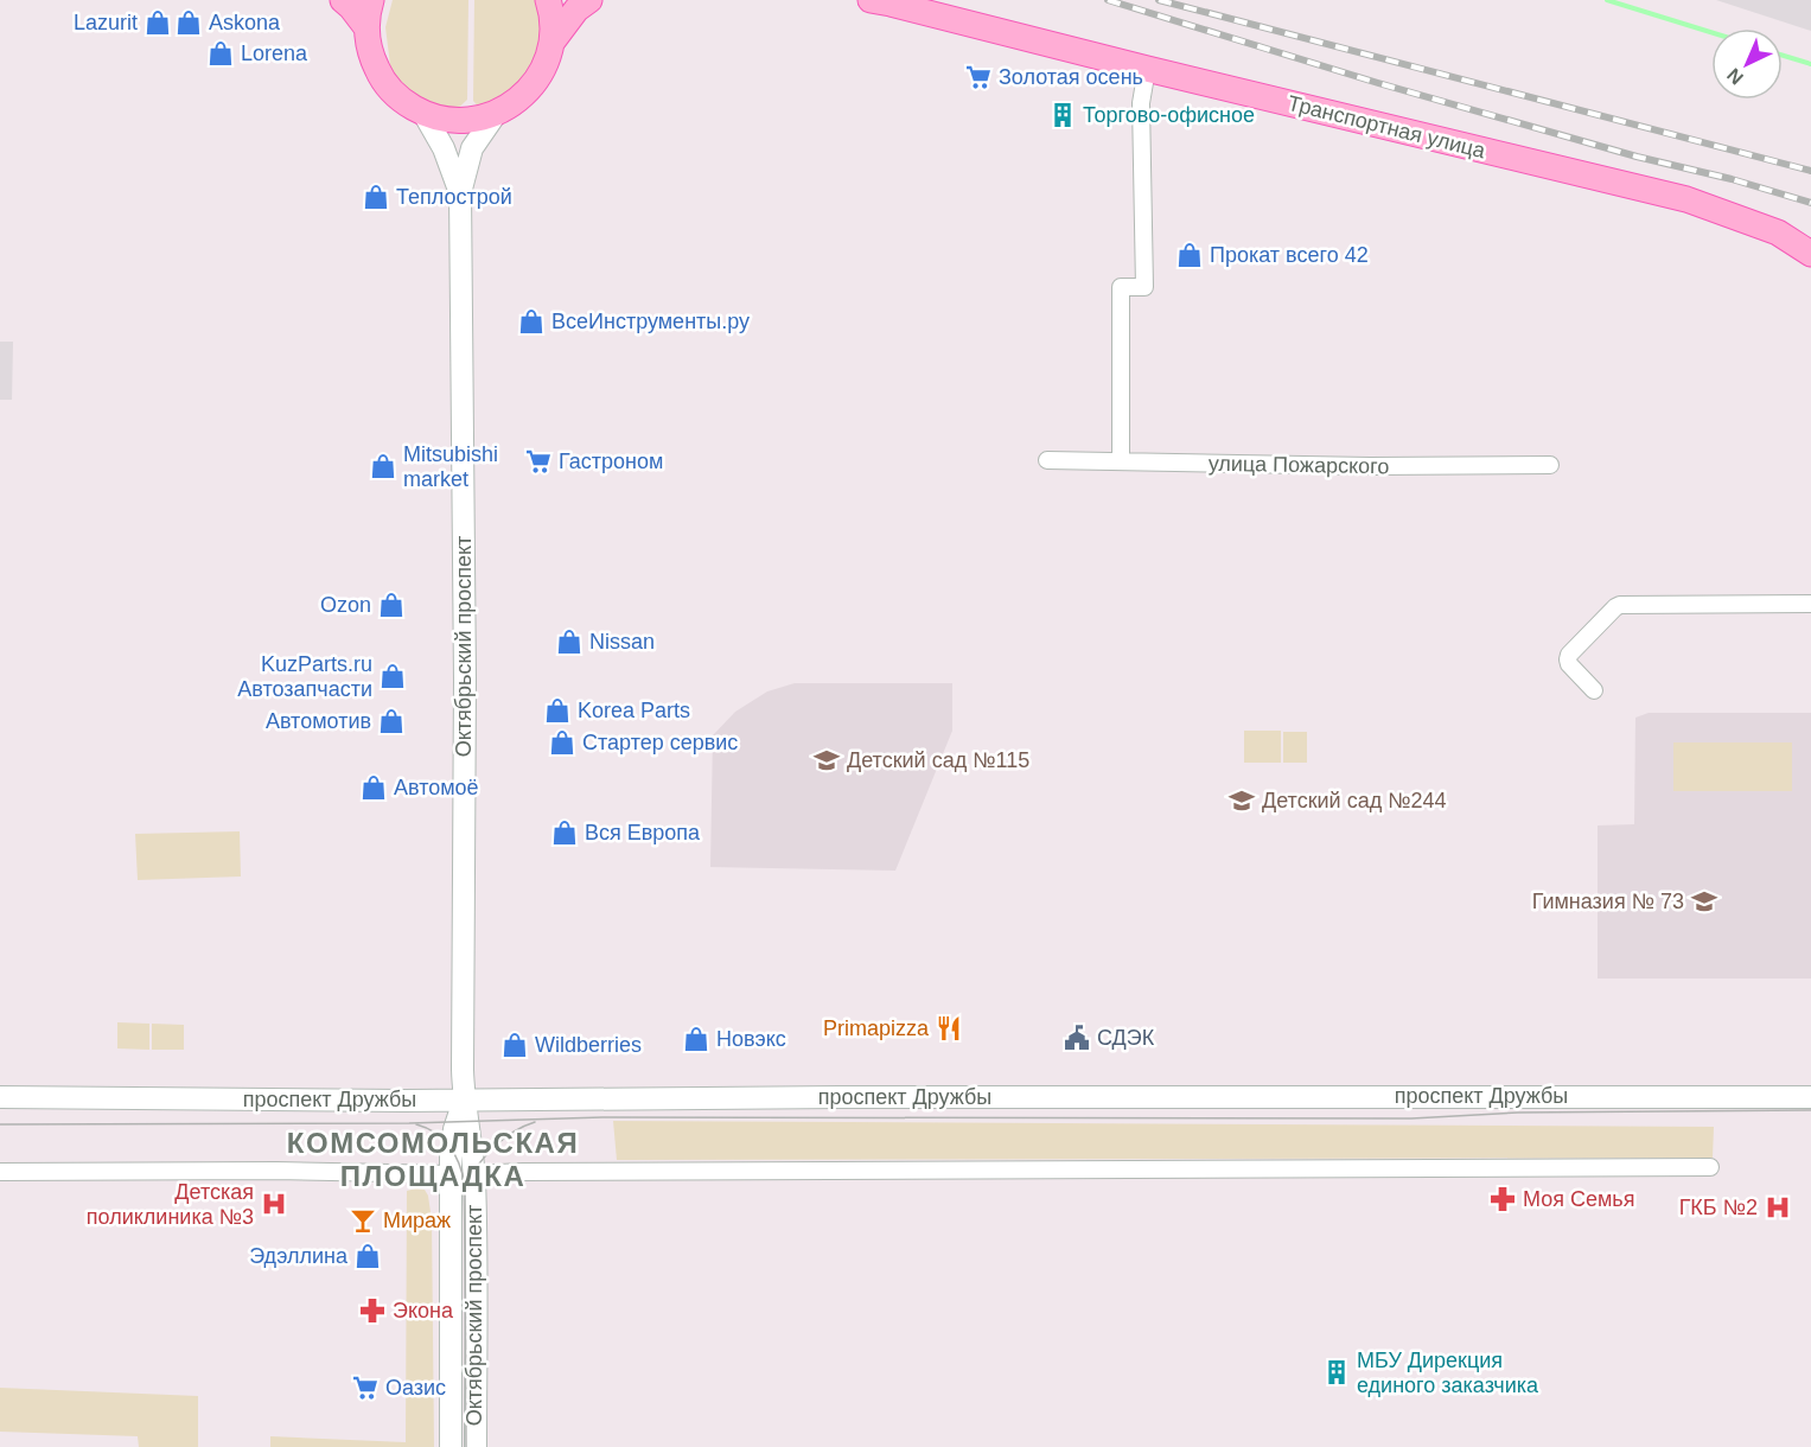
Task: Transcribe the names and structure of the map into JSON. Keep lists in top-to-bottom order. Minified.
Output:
{"streets":{"main road":["Транспортная улица","Октябрьский проспект","проспект Дружбы"],"street":["улица Пожарского"]},"crossings":[["Октябрьский проспект","проспект Дружбы"]],"districts":["КОМСОМОЛЬСКАЯ ПЛОЩАДКА"],"places":{"shop":["Lazurit","Askona","Lorena","Теплострой","Прокат всего 42","ВсеИнструменты.ру","Mitsubishi market","Ozon","Nissan","KuzParts.ru Автозапчасти","Korea Parts","Автомотив","Стартер сервис","Автомоё","Вся Европа","Новэкс","Wildberries","Эдэллина"],"supermarket":["Золотая осень","Гастроном","Оазис"],"building":["Торгово-офисное","МБУ Дирекция единого заказчика"],"school or university":["Детский сад №115","Детский сад №244","Гимназия № 73"],"restaurant":["Primapizza"],"public building":["СДЭК"],"pharmacy":["Моя Семья","Экона"],"hospital":["Детская поликлиника №3","ГКБ №2"],"bar":["Мираж"]},"north":"bottom left"}
